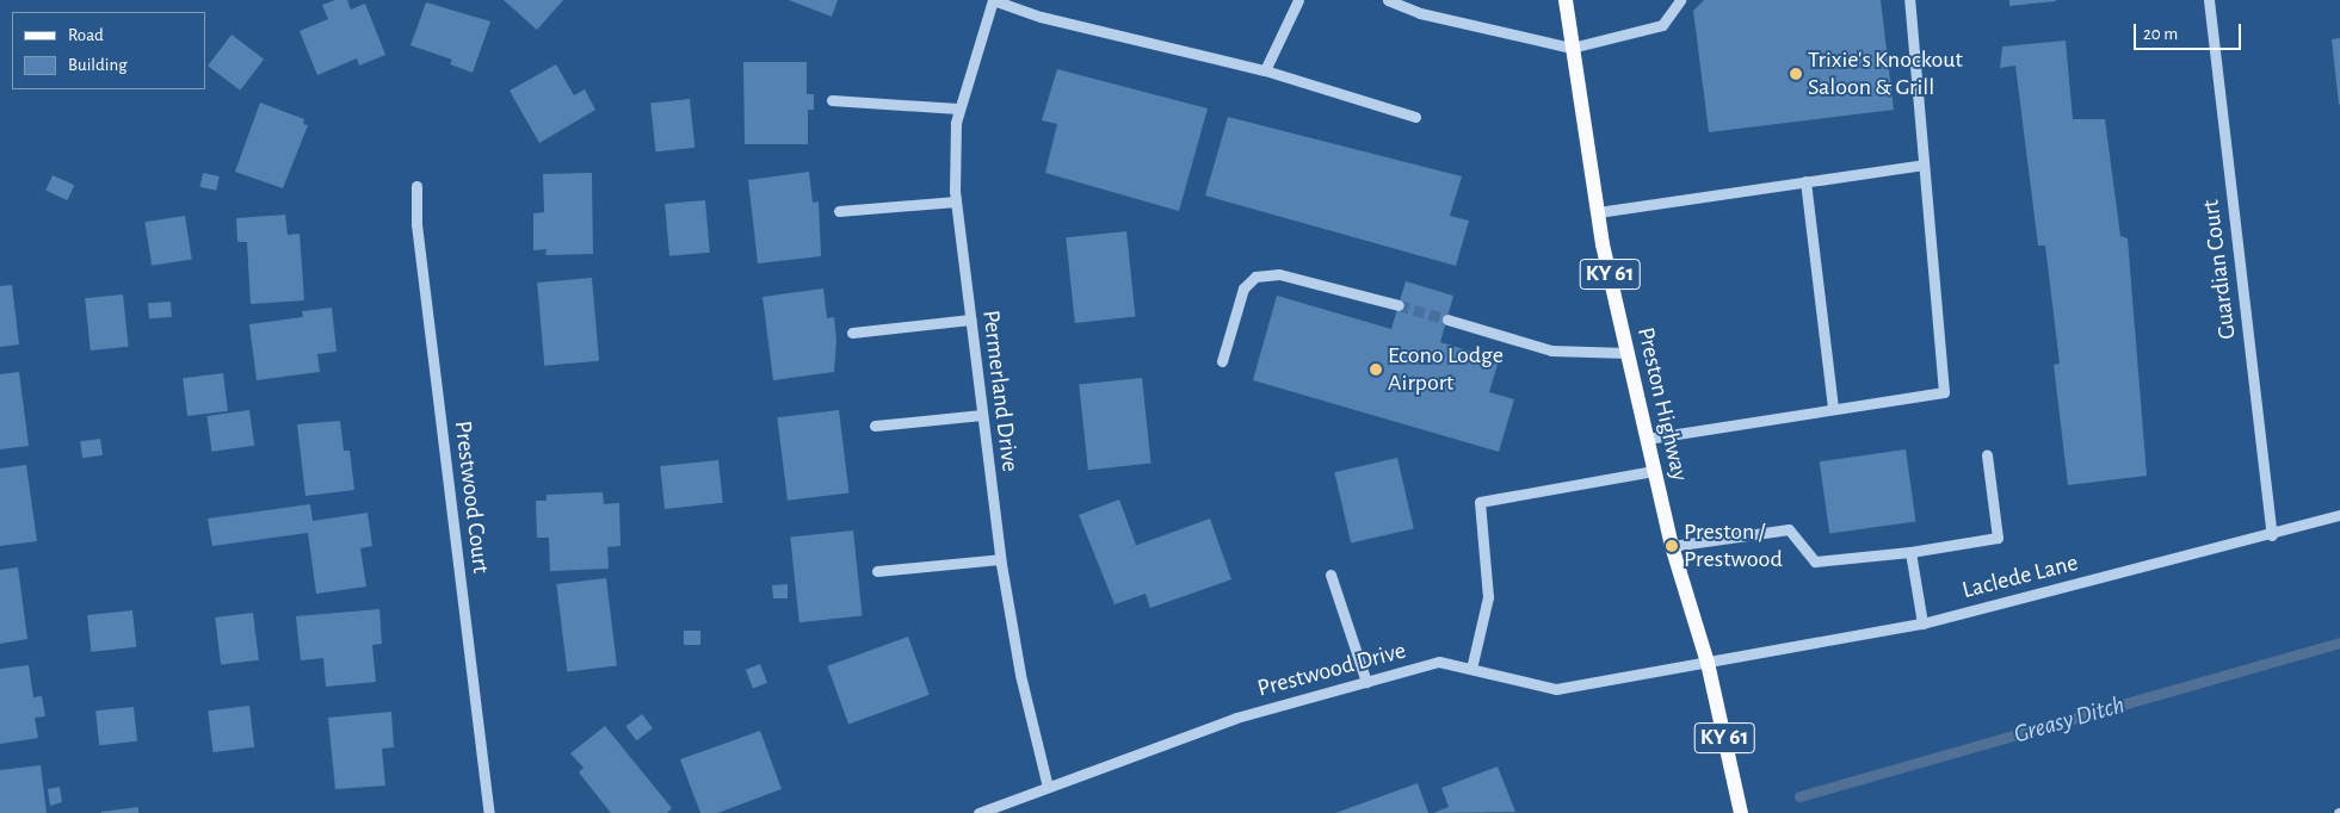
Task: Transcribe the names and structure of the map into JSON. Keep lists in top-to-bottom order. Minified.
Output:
{"streets":{"main road":["KY 61","Preston Highway"],"street":["Guardian Court","Permerland Drive","Prestwood Court","Laclede Lane","Prestwood Drive"]},"crossings":[["Guardian Court","Laclede Lane"],["Permerland Drive","Prestwood Drive"],["Preston Highway","Laclede Lane"],["Preston Highway","Prestwood Drive"],["Laclede Lane","Prestwood Drive"]],"water":["Greasy Ditch"],"places":["Trixie's Knockout Saloon & Grill","Econo Lodge Airport","Preston / Prestwood"],"legend":["Road","Building"],"scale_bar":"20 m"}
